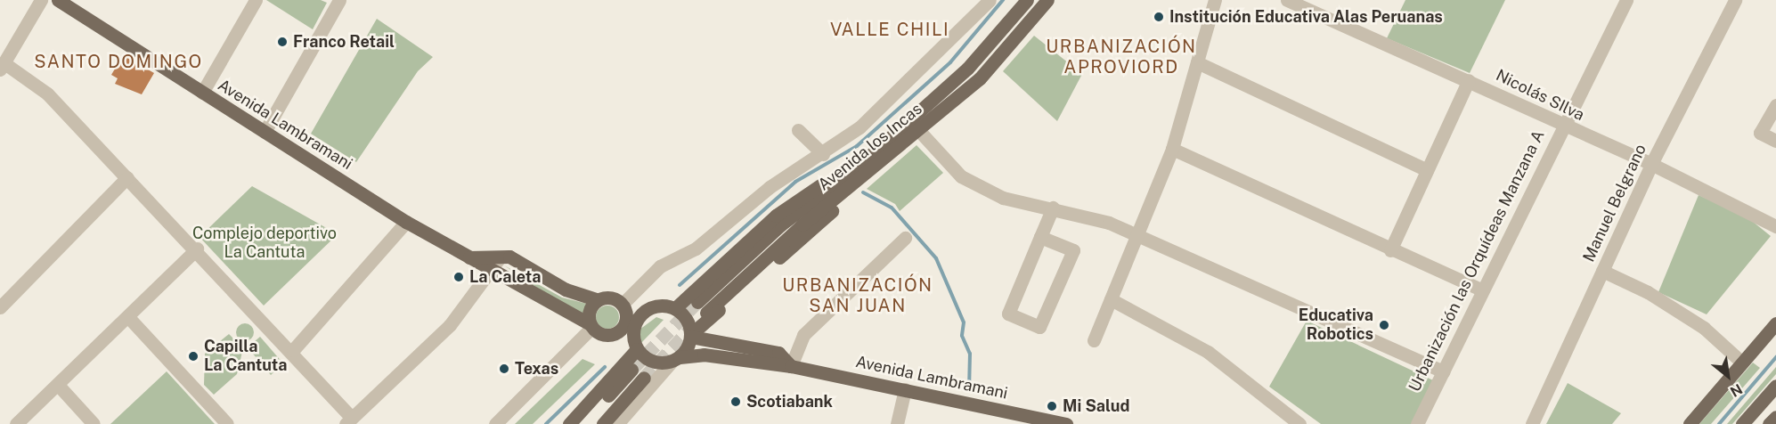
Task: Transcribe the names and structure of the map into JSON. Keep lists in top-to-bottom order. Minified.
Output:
{"streets":{"main road":["Avenida Lambramani","Avenida los Incas"],"street":["Nicolás SIlva","Manuel Belgrano","Urbanización las Orquídeas Manzana A"]},"crossings":[["Nicolás SIlva","Manuel Belgrano"],["Nicolás SIlva","Urbanización las Orquídeas Manzana A"]],"districts":["VALLE CHILI","URBANIZACIÓN APROVIORD","SANTO DOMINGO","URBANIZACIÓN SAN JUAN"],"parks":["Complejo deportivo La Cantuta"],"places":["Institución Educativa Alas Peruanas","Franco Retail","La Caleta","Educativa Robotics","Capilla La Cantuta","Texas","Scotiabank","Mi Salud"],"north":"bottom right"}
